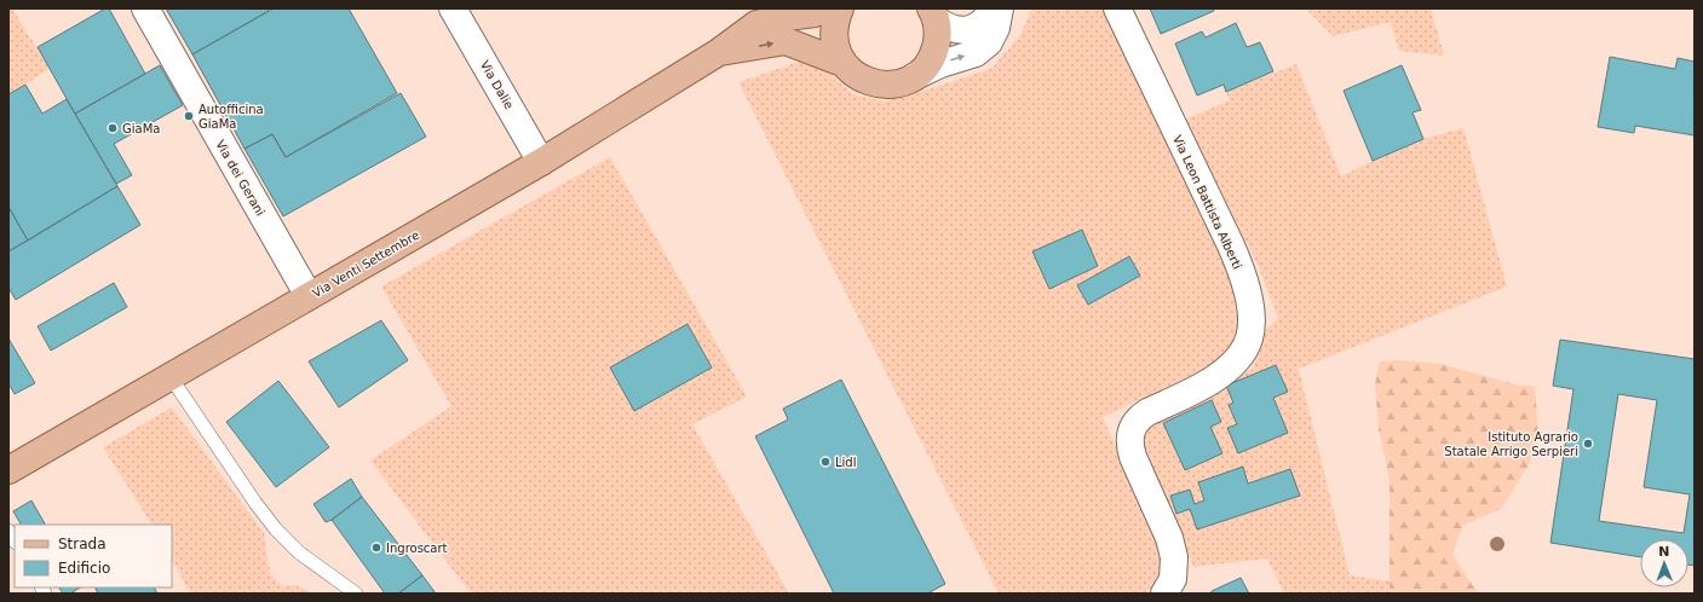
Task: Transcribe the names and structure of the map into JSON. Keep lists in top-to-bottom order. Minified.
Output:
{"streets":{"main road":["Via Venti Settembre"],"street":["Via Dalie","Via dei Gerani","Via Leon Battista Alberti"]},"crossings":[["Via Dalie","Via Venti Settembre"],["Via dei Gerani","Via Venti Settembre"]],"places":["Autofficina GiaMa","GiaMa","Istituto Agrario Statale Arrigo Serpieri","Lidl","Ingroscart"],"legend":["Strada","Edificio"],"north":"top"}
